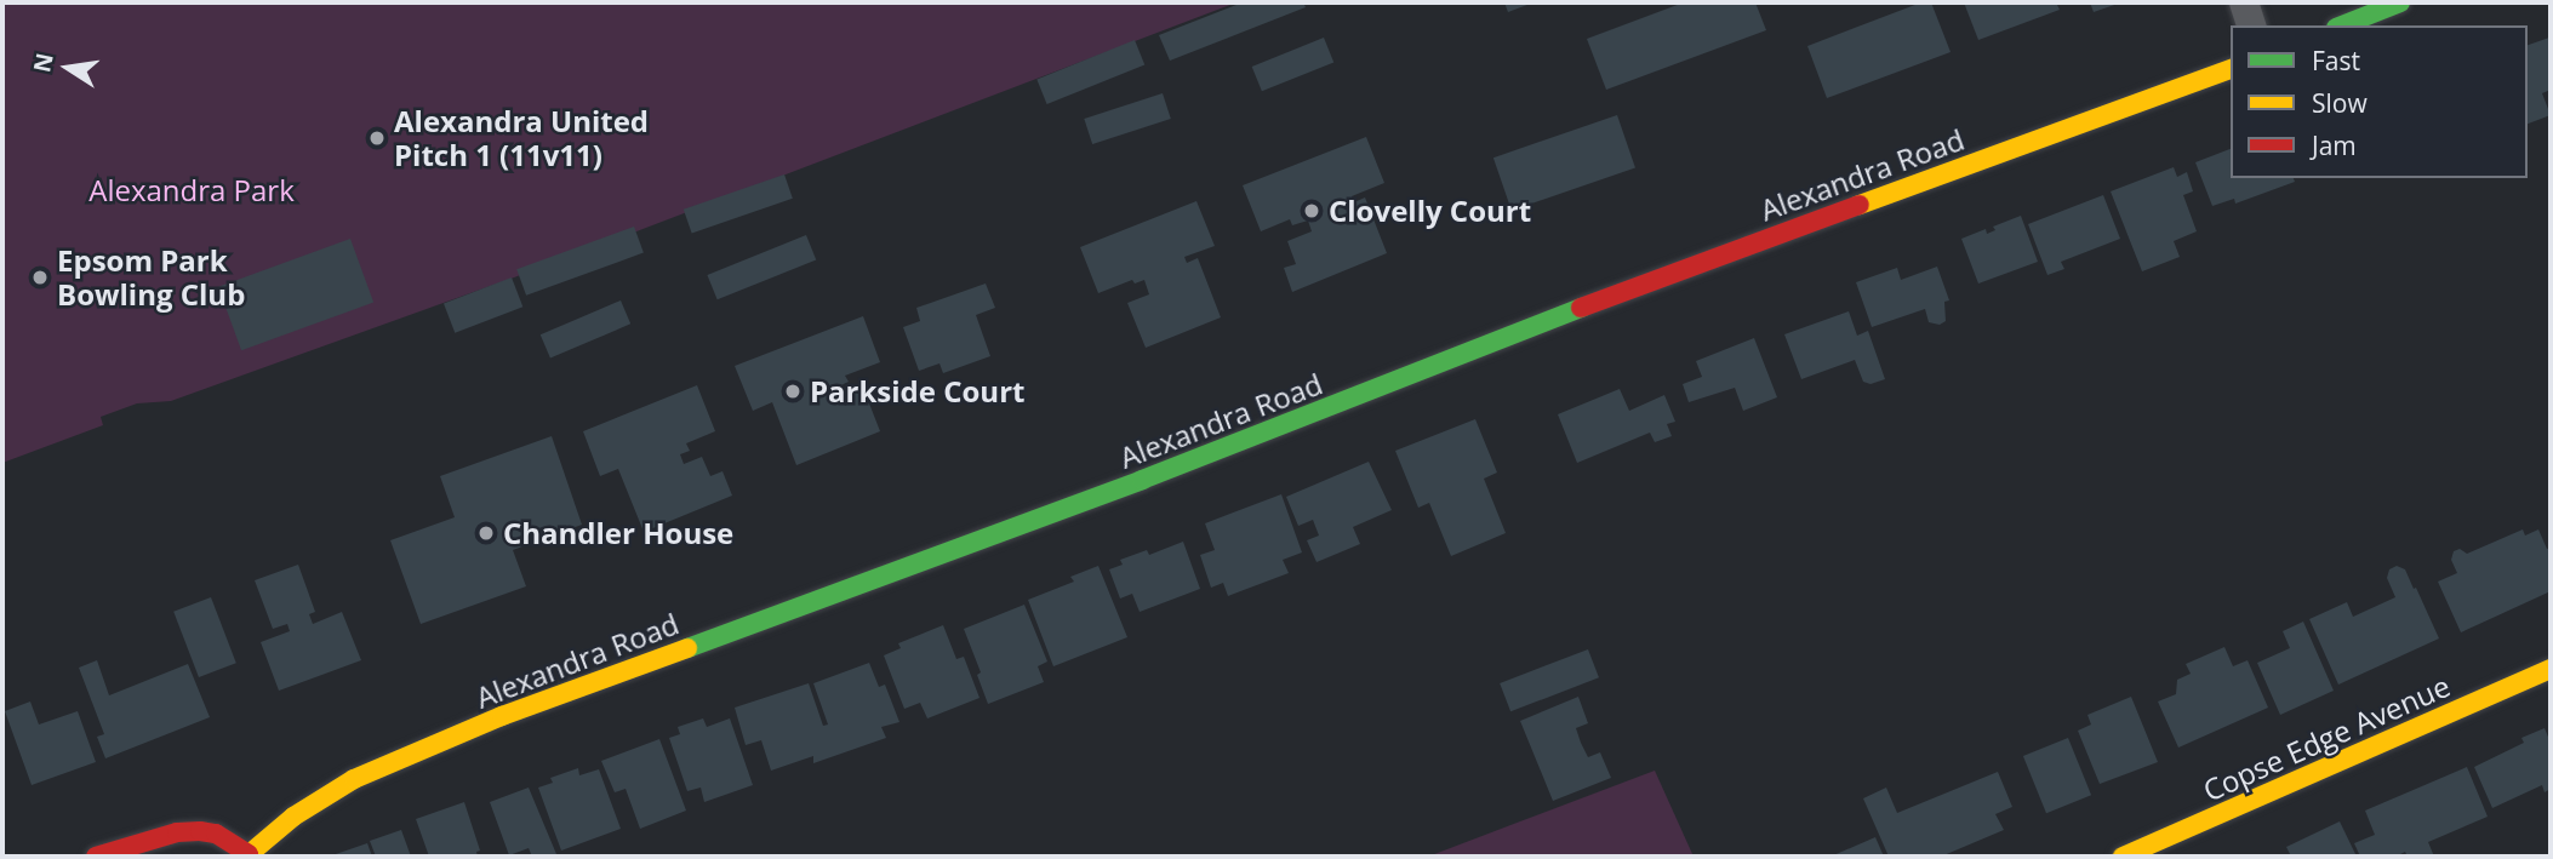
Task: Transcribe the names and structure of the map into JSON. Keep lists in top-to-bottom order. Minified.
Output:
{"streets":{"main road":["Alexandra Road","Copse Edge Avenue"]},"parks":["Alexandra Park"],"places":["Alexandra United Pitch 1 (11v11)","Clovelly Court","Epsom Park Bowling Club","Parkside Court","Chandler House"],"legend":["Fast","Slow","Jam"],"north":"left"}
